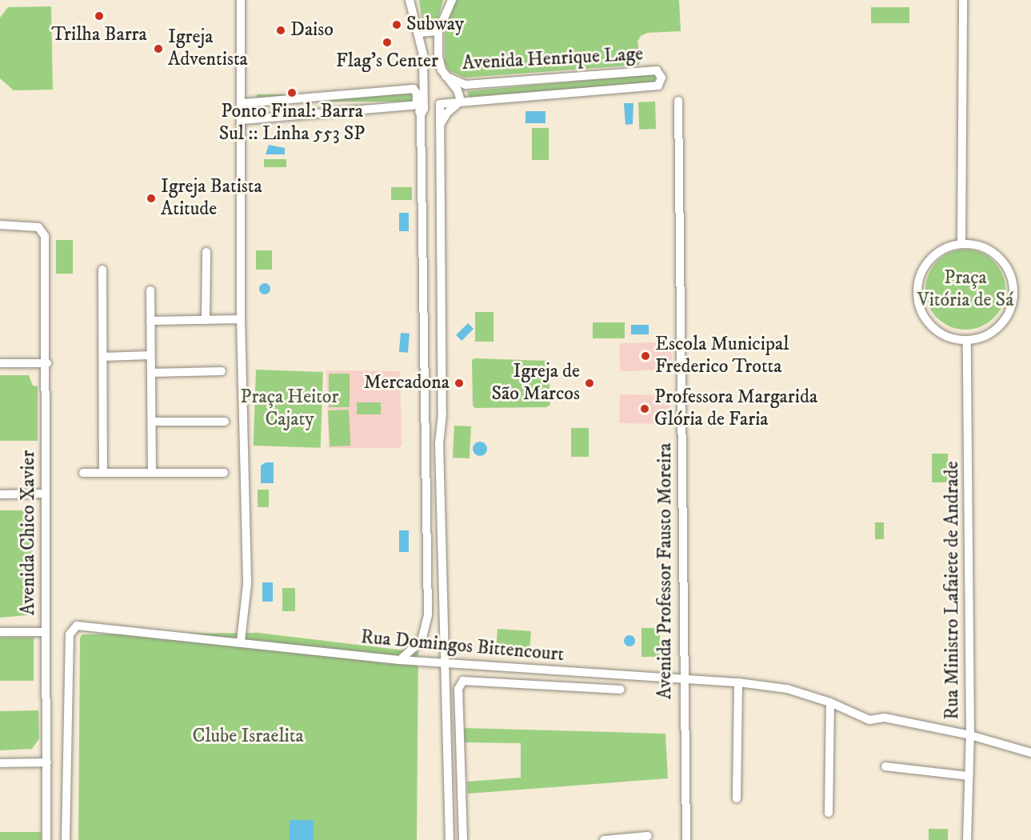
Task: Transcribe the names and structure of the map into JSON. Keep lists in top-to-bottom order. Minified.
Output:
{"streets":{"street":["Avenida Henrique Lage","Avenida Chico Xavier","Avenida Professor Fausto Moreira","Rua Ministro Lafaiete de Andrade","Rua Domingos Bittencourt"]},"crossings":[["Avenida Professor Fausto Moreira","Rua Domingos Bittencourt"],["Rua Ministro Lafaiete de Andrade","Rua Domingos Bittencourt"]],"parks":["Praça Vitória de Sá","Praça Heitor Cajaty","Clube Israelita"],"places":["Trilha Barra","Subway","Daiso","Flag's Center","Igreja Adventista","Ponto Final: Barra Sul :: Linha 553 SP","Igreja Batista Atitude","Escola Municipal Frederico Trotta","Mercadona","Igreja de São Marcos","Professora Margarida Glória de Faria"]}
